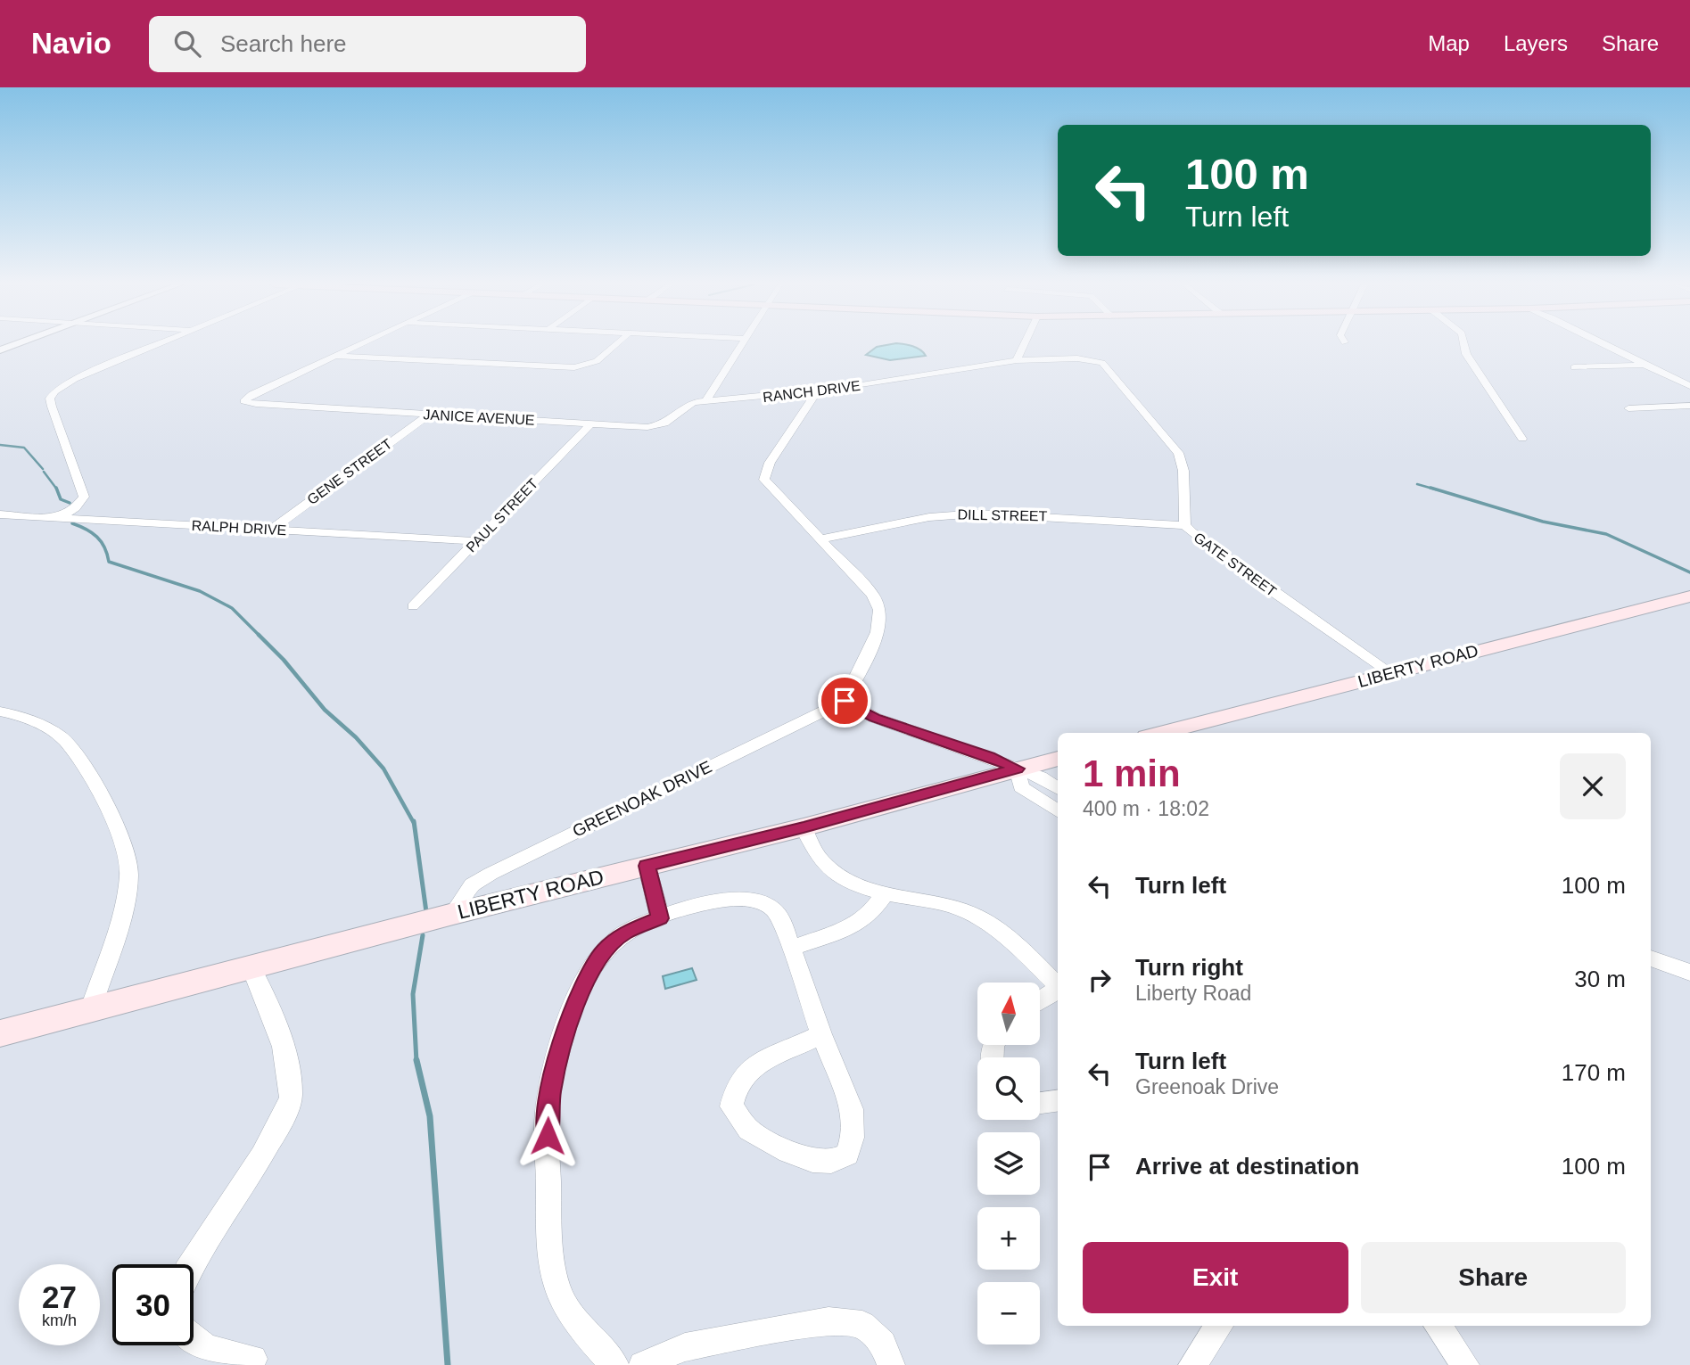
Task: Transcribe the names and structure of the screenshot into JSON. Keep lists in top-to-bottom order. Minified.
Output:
{"streets":{"main road":["LIBERTY ROAD"],"street":["RANCH DRIVE","JANICE AVENUE","GENE STREET","PAUL STREET","DILL STREET","RALPH DRIVE","GATE STREET","GREENOAK DRIVE"]},"crossings":[["RANCH DRIVE","JANICE AVENUE"],["RANCH DRIVE","GATE STREET"],["JANICE AVENUE","GENE STREET"],["JANICE AVENUE","PAUL STREET"],["GENE STREET","RALPH DRIVE"],["PAUL STREET","RALPH DRIVE"],["DILL STREET","GATE STREET"],["GATE STREET","LIBERTY ROAD"],["LIBERTY ROAD","GREENOAK DRIVE"]],"north":"top","page":{"header":"Navio","search":"Search here","nav":["Map","Layers","Share"],"turn":["100 m","Turn left"],"heading":["1 min","400 m · 18:02"],"list":[{"name":"Turn left","value":"100 m"},{"name":"Turn right","note":"Liberty Road","value":"30 m"},{"name":"Turn left","note":"Greenoak Drive","value":"170 m"},{"name":"Arrive at destination","value":"100 m"}],"map_buttons":["+","−"],"buttons":["Exit","Share"],"speed":"27 km/h","limit":"30"}}
